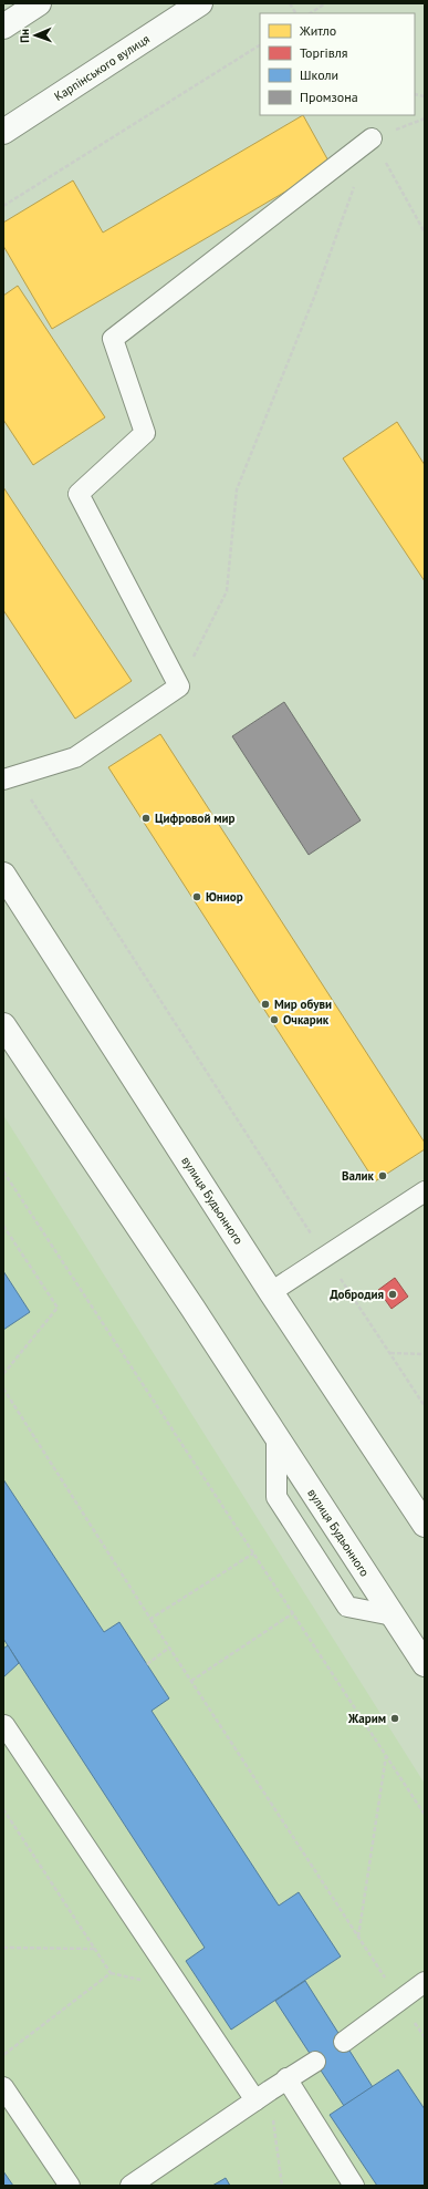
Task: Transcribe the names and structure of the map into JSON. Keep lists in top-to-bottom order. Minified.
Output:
{"streets":{"main road":["Карпінського вулиця","вулиця Будьонного"]},"places":["Цифровой мир","Юниор","Мир обуви","Очкарик","Валик","Добродия","Жарим"],"legend":["Житло","Торгівля","Школи","Промзона"],"north":"left"}
